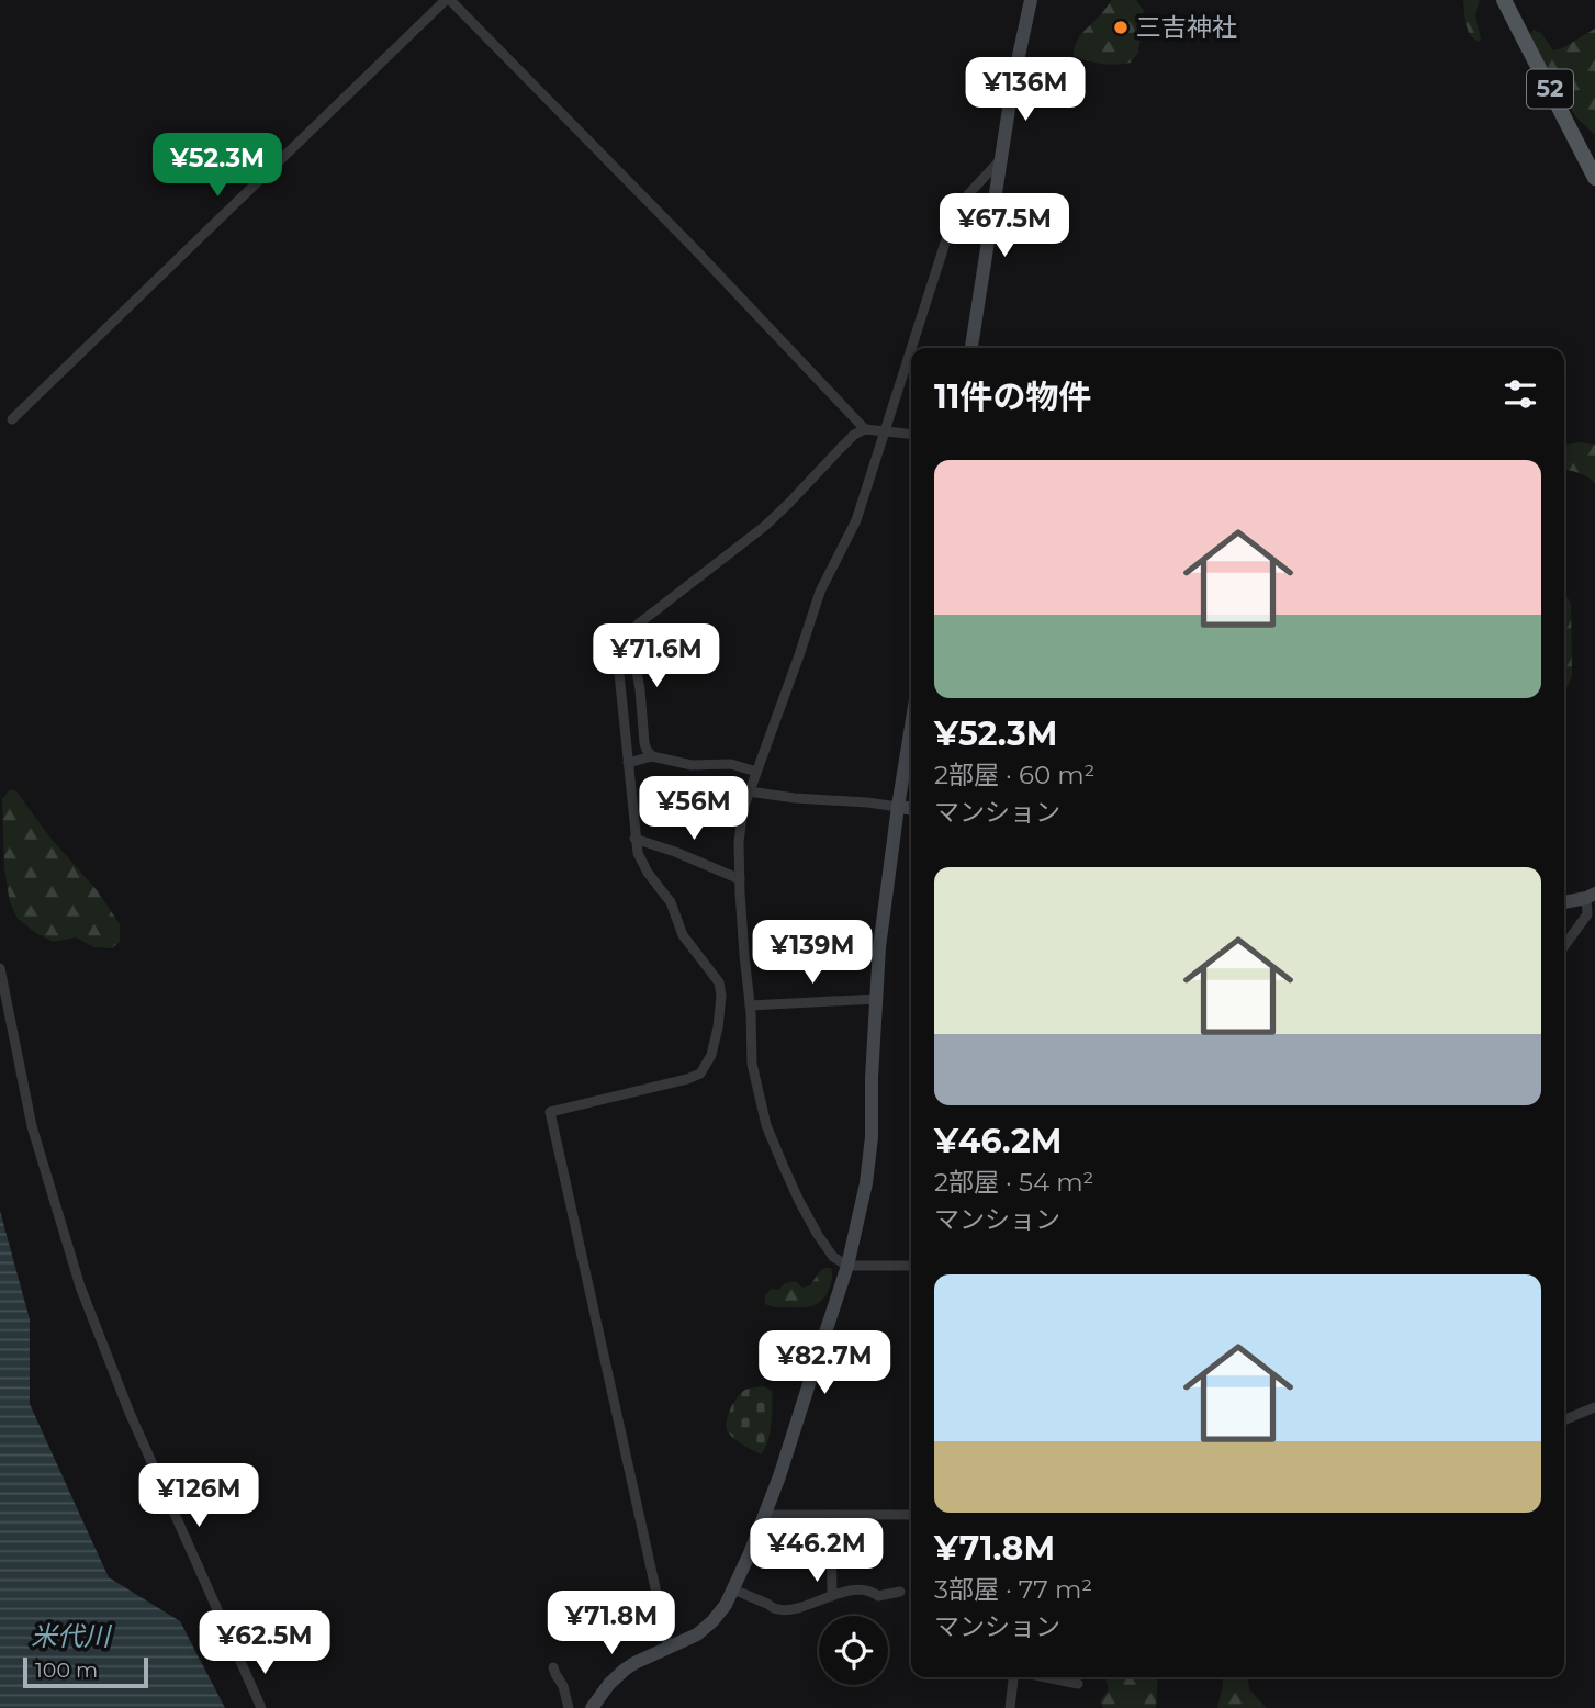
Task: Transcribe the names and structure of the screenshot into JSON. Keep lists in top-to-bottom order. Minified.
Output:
{"streets":{"main road":["52"]},"water":["米代川"],"places":["三吉神社"],"scale_bar":"100 m","page":{"price":["¥136M","¥52.3M","¥67.5M","¥71.6M","¥56M","¥139M","¥82.7M","¥126M","¥46.2M","¥71.8M","¥62.5M"],"heading":"11件の物件","list":[{"name":"¥52.3M","note":"2部屋 · 60 m² · マンション"},{"name":"¥46.2M","note":"2部屋 · 54 m² · マンション"},{"name":"¥71.8M","note":"3部屋 · 77 m² · マンション"}],"scale":"100 m"}}
